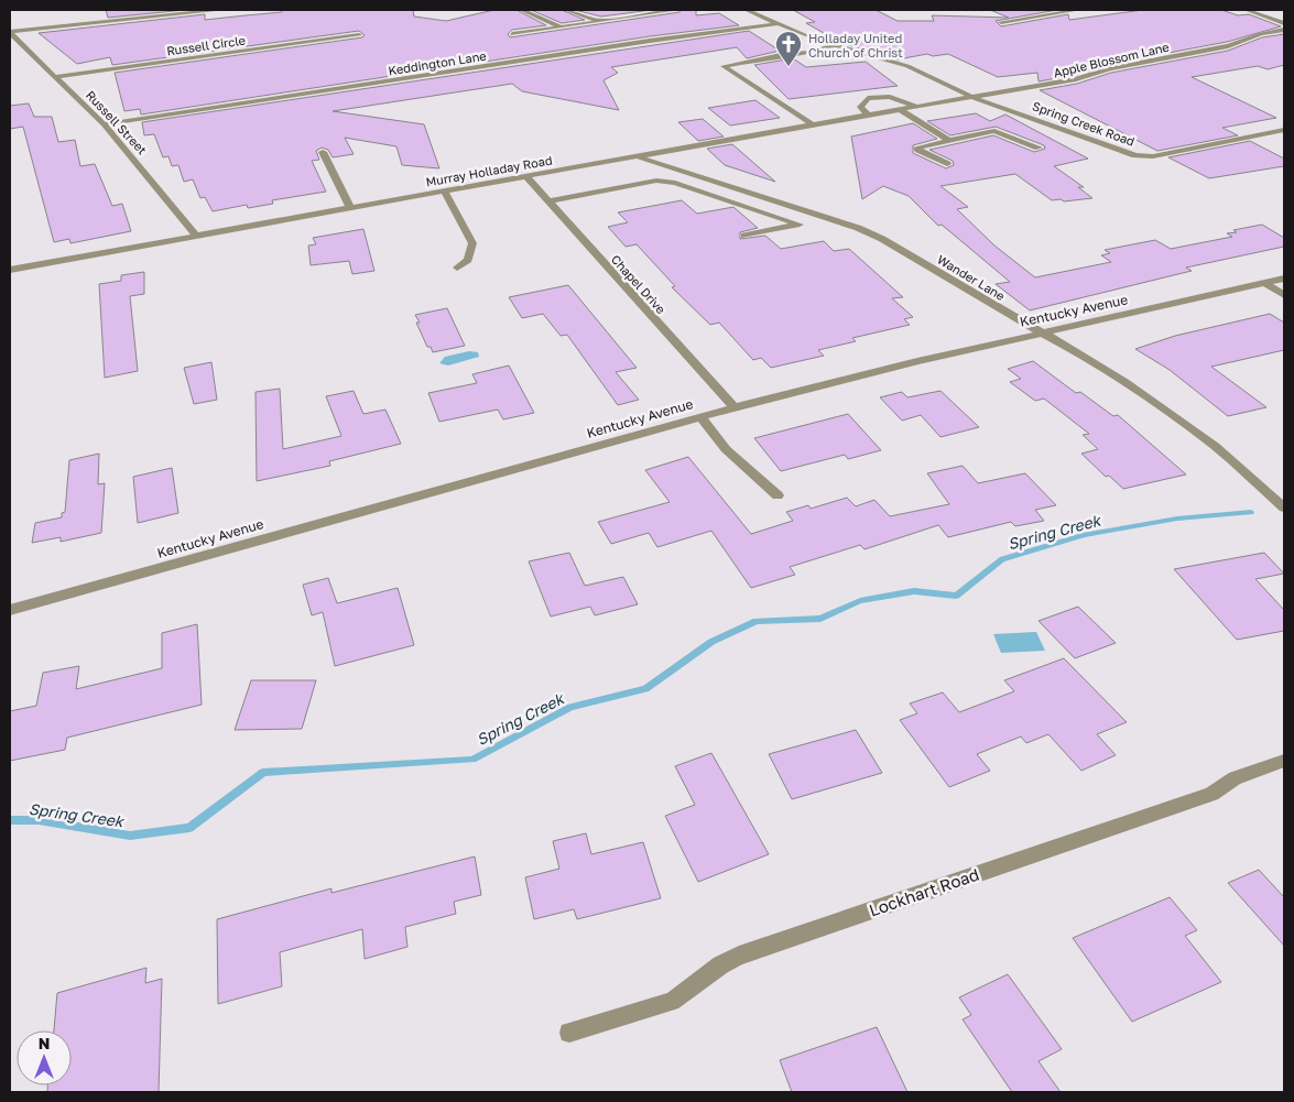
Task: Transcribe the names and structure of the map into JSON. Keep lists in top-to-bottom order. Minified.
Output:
{"streets":{"street":["Russell Circle","Apple Blossom Lane","Keddington Lane","Russell Street","Spring Creek Road","Murray Holladay Road","Wander Lane","Chapel Drive","Kentucky Avenue","Lockhart Road"]},"crossings":[["Russell Circle","Russell Street"],["Apple Blossom Lane","Spring Creek Road"],["Apple Blossom Lane","Murray Holladay Road"],["Keddington Lane","Russell Street"],["Russell Street","Murray Holladay Road"],["Spring Creek Road","Murray Holladay Road"],["Murray Holladay Road","Wander Lane"],["Murray Holladay Road","Chapel Drive"],["Wander Lane","Kentucky Avenue"],["Chapel Drive","Kentucky Avenue"]],"water":["Spring Creek"],"places":{"church":["Holladay United Church of Christ"]},"north":"top"}
